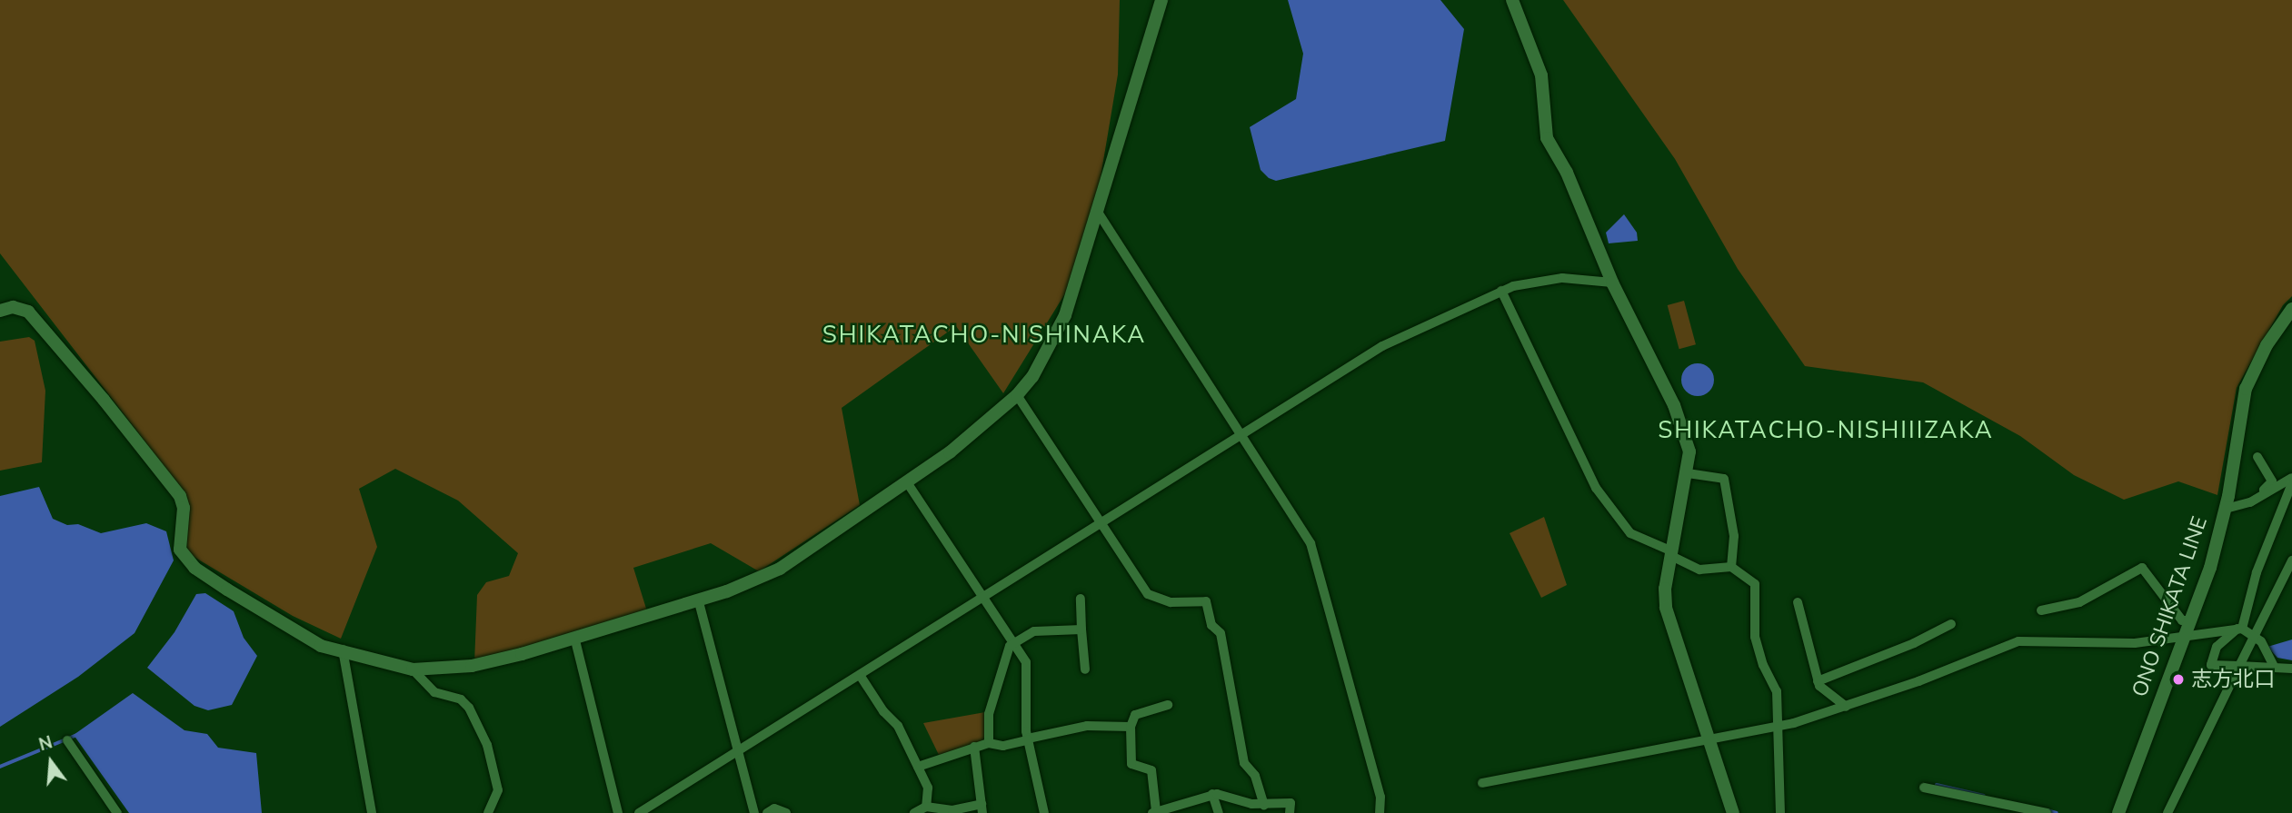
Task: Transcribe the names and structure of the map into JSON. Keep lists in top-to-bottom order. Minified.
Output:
{"streets":{"street":["ONO SHIKATA LINE"]},"districts":["SHIKATACHO-NISHINAKA","SHIKATACHO-NISHIIIZAKA"],"places":["志方北口"],"north":"top"}
